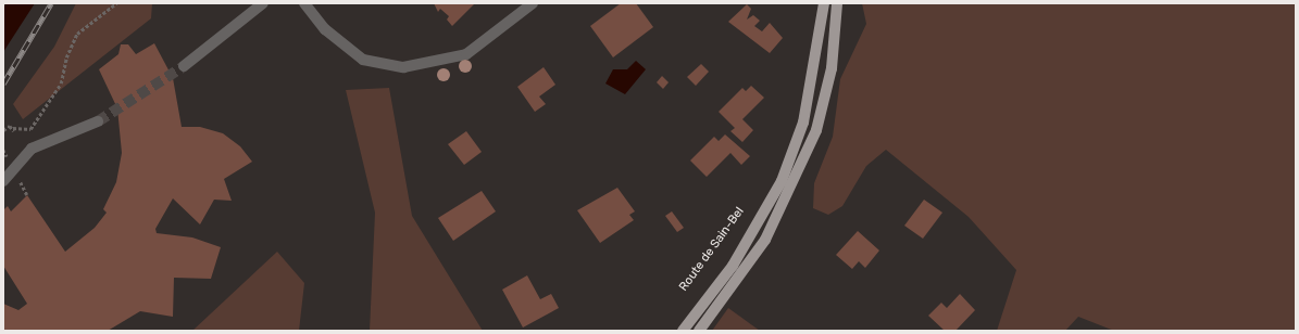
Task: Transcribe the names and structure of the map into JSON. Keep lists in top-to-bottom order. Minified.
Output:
{"streets":{"main road":["Route de Sain-Bel"]}}
